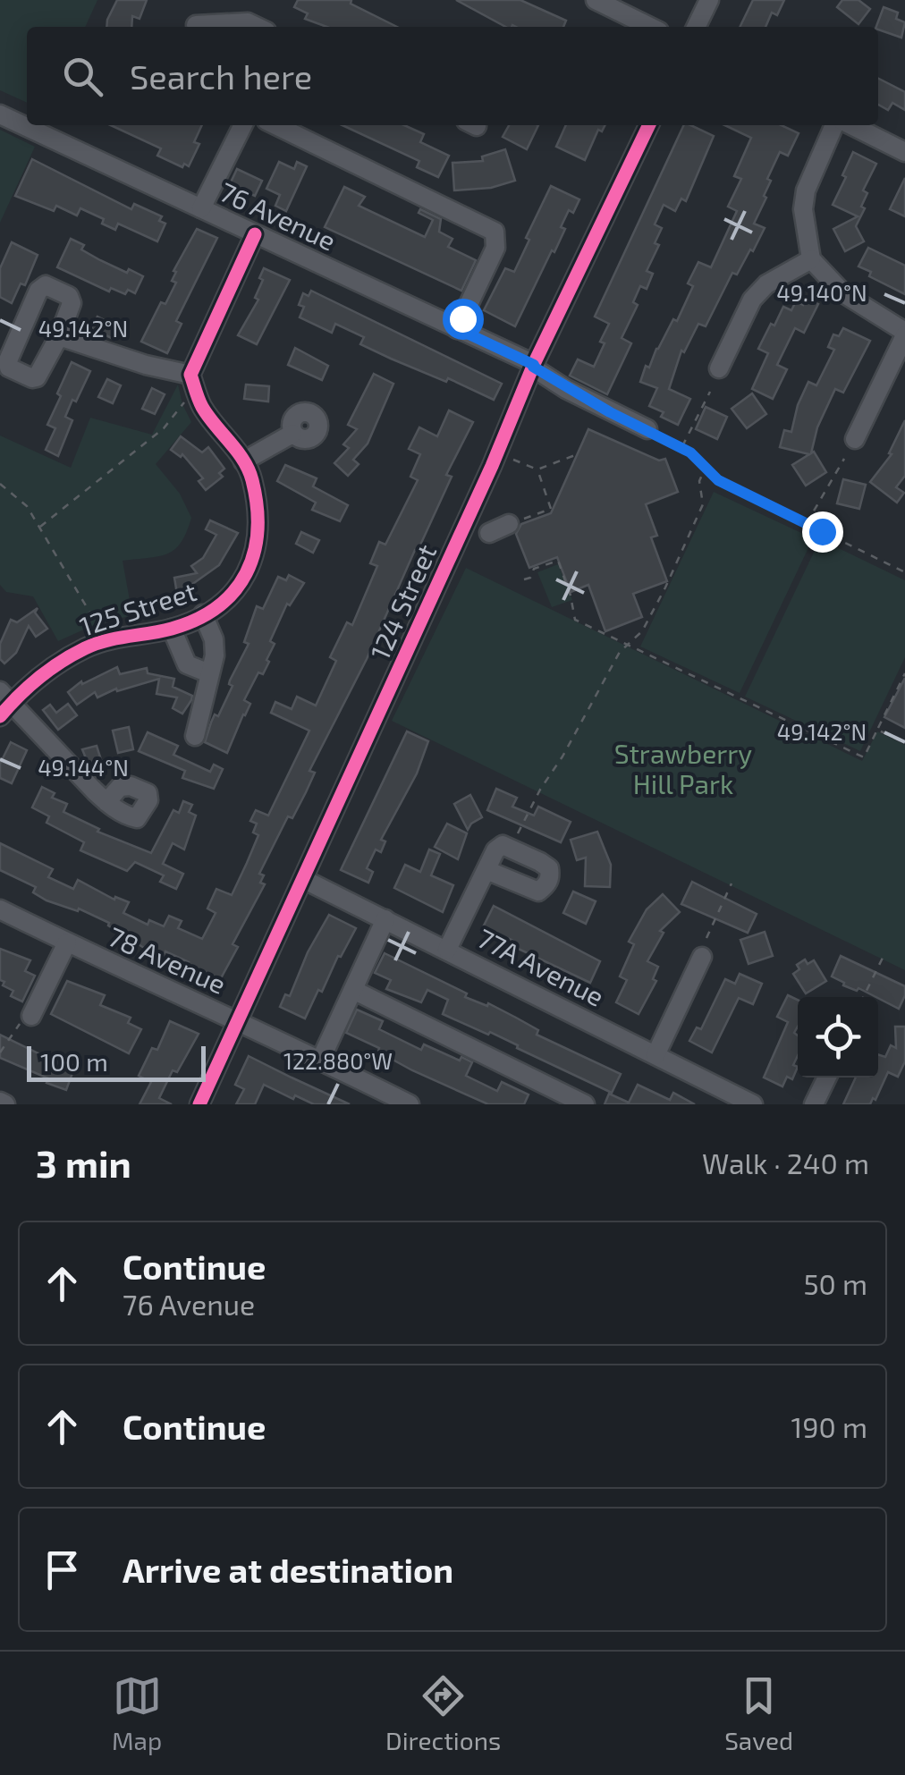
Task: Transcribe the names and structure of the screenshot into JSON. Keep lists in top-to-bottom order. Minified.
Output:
{"streets":{"street":["76 Avenue","124 Street","125 Street","78 Avenue","77A Avenue"]},"crossings":[["76 Avenue","124 Street"],["124 Street","78 Avenue"],["124 Street","77A Avenue"]],"parks":["Strawberry Hill Park"],"scale_bar":"100 m","page":{"search":"Search here","scale":"100 m","heading":["3 min","Walk · 240 m"],"list":[["Continue","76 Avenue","50 m"],["Continue","190 m"],"Arrive at destination"],"nav":["Map","Directions","Saved"]},"coordinates":["49.140°N","49.142°N","49.144°N","122.880°W"]}
